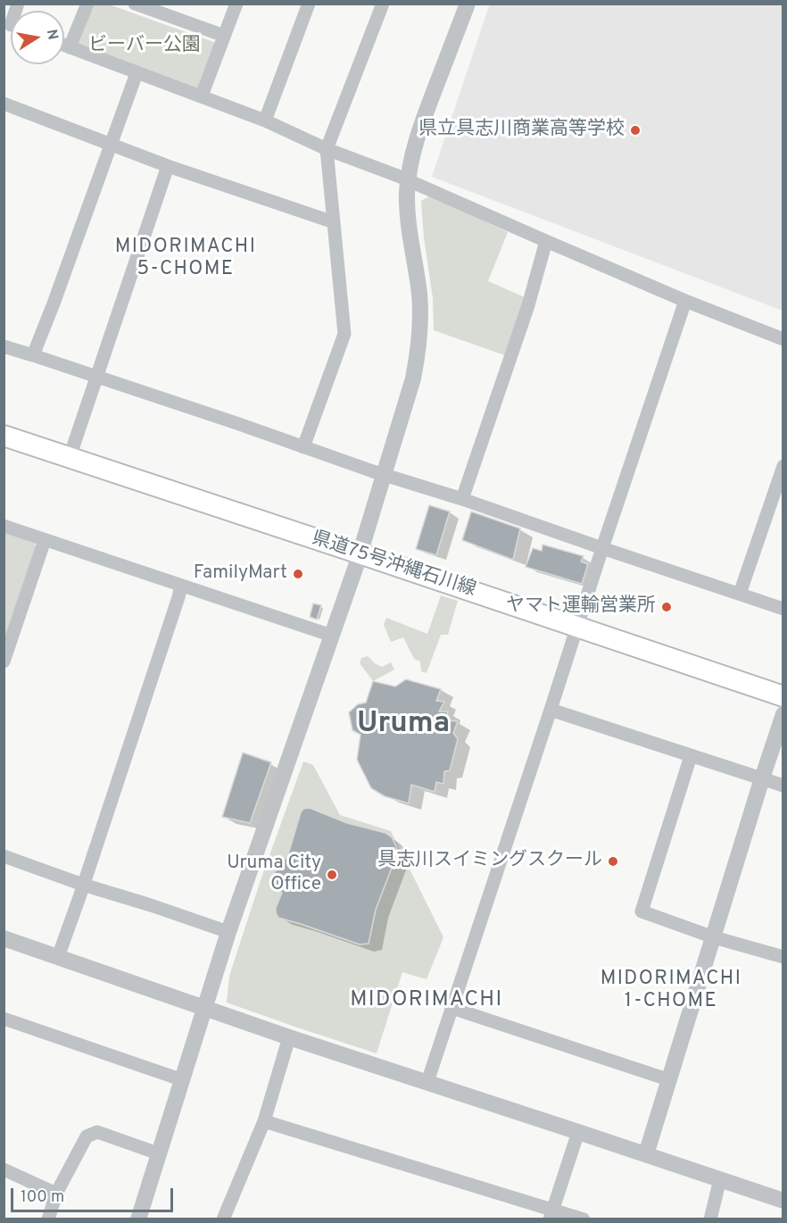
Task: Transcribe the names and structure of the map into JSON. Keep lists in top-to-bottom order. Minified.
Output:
{"streets":{"main road":["県道75号沖縄石川線"]},"districts":["MIDORIMACHI 5-CHOME","Uruma","MIDORIMACHI 1-CHOME","MIDORIMACHI"],"parks":["ビーバー公園"],"places":["県立具志川商業高等学校","FamilyMart","ヤマト運輸営業所","具志川スイミングスクール","Uruma City Office"],"scale_bar":"100 m","north":"right"}
